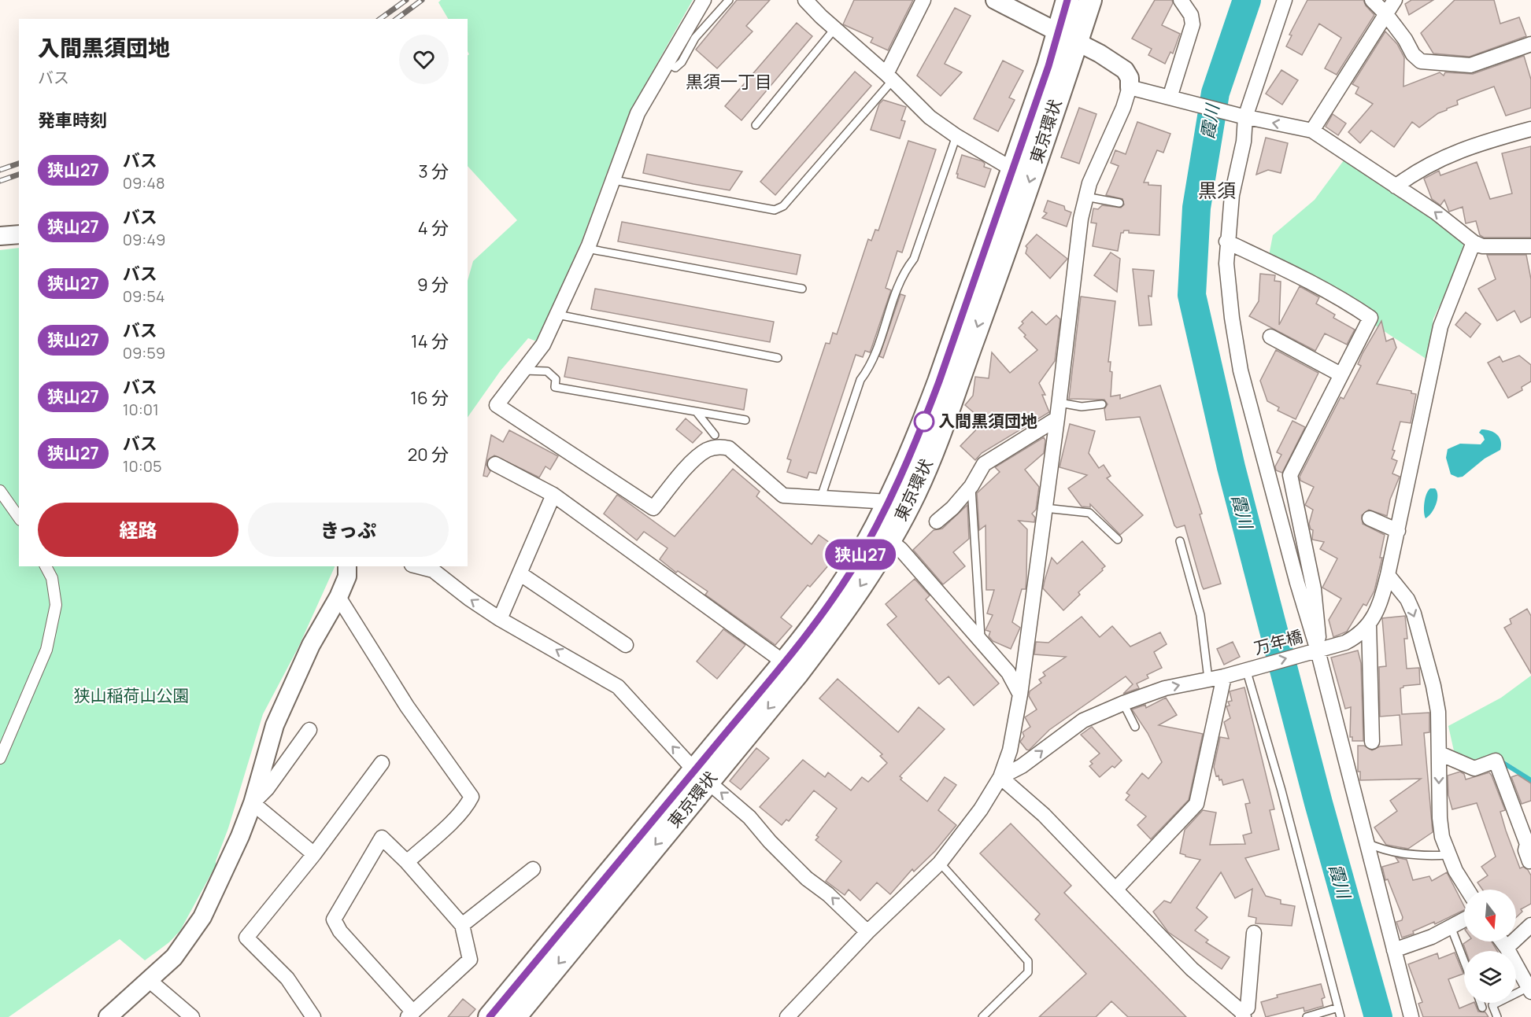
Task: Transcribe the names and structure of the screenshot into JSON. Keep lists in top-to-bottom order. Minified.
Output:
{"streets":{"highway":["東京環状"],"street":["万年橋"]},"one_way":["万年橋"],"districts":["黒須一丁目","黒須"],"water":["霞川"],"parks":["狭山稲荷山公園"],"places":["入間黒須団地"],"lines":["bus line 狭山27"],"north":"bottom","page":{"on_map":"狭山27","heading":[["入間黒須団地","バス"],"発車時刻"],"list":[{"mark":"狭山27","name":"バス","note":"09:48","value":"3 分"},{"mark":"狭山27","name":"バス","note":"09:49","value":"4 分"},{"mark":"狭山27","name":"バス","note":"09:54","value":"9 分"},{"mark":"狭山27","name":"バス","note":"09:59","value":"14 分"},{"mark":"狭山27","name":"バス","note":"10:01","value":"16 分"},{"mark":"狭山27","name":"バス","note":"10:05","value":"20 分"}],"buttons":["経路","きっぷ"]}}
